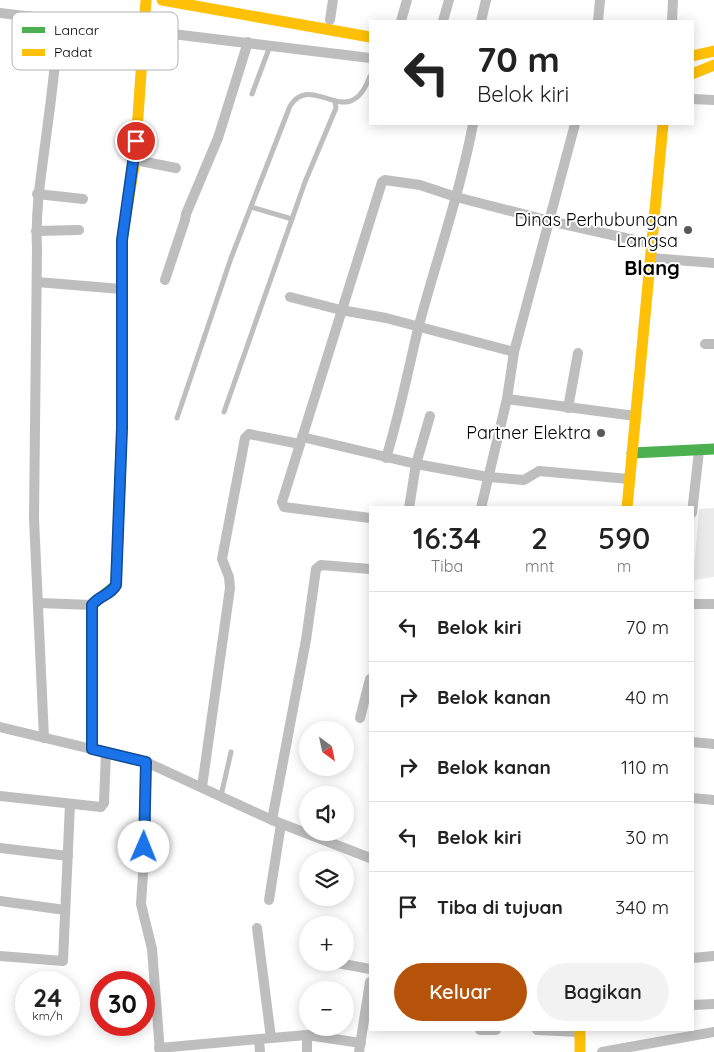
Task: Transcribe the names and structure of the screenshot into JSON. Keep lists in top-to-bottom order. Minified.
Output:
{"districts":["Blang"],"places":["Dinas Perhubungan Langsa","Partner Elektra"],"legend":["Lancar","Padat"],"north":"bottom right","page":{"turn":["70 m","Belok kiri"],"eta":["16:34","Tiba","2","mnt","590","m"],"list":[{"name":"Belok kiri","value":"70 m"},{"name":"Belok kanan","value":"40 m"},{"name":"Belok kanan","value":"110 m"},{"name":"Belok kiri","value":"30 m"},{"name":"Tiba di tujuan","value":"340 m"}],"map_buttons":["+","−"],"buttons":["Keluar","Bagikan"],"speed":"24 km/h","limit":"30"}}
